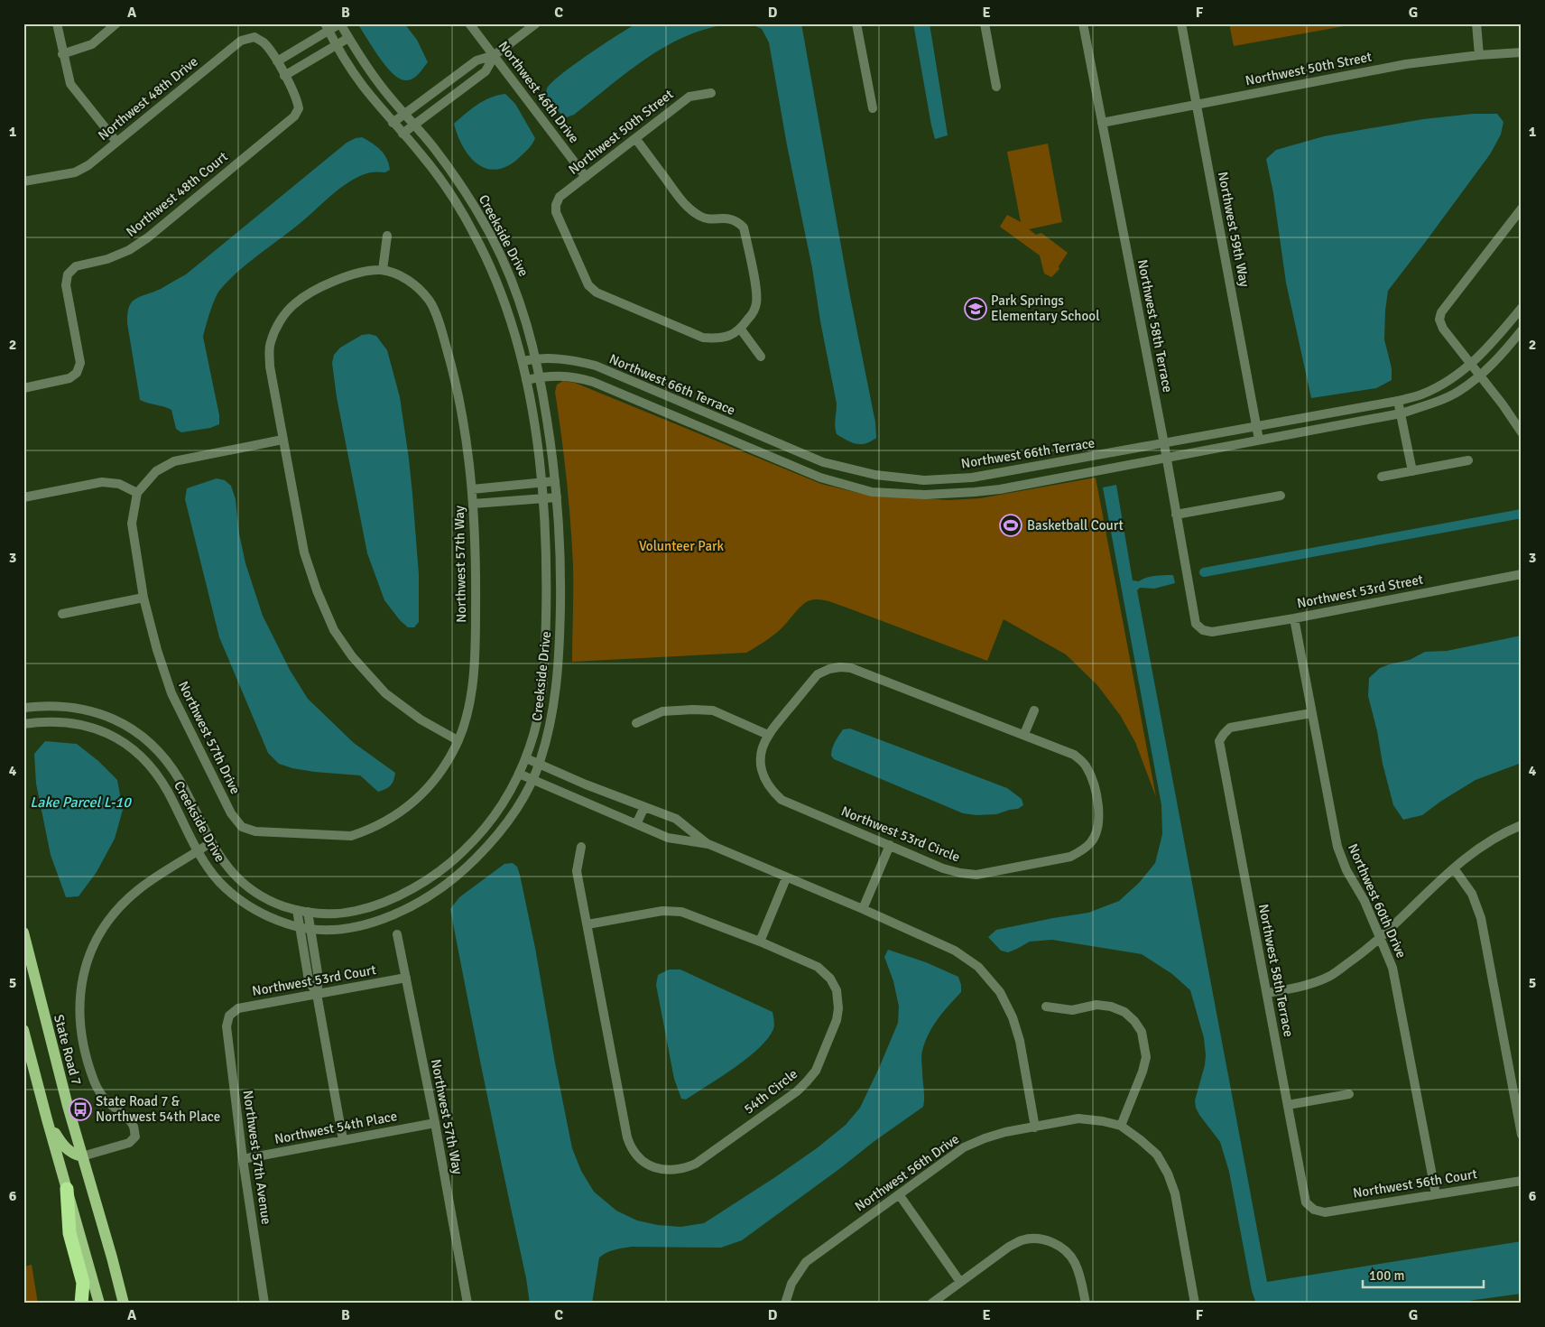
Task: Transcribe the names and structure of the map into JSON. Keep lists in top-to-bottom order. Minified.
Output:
{"streets":{"main road":["State Road 7"],"street":["Northwest 50th Street","Northwest 46th Drive","Northwest 48th Drive","Northwest 48th Court","Northwest 59th Way","Creekside Drive","Northwest 58th Terrace","Northwest 66th Terrace","Northwest 57th Way","Northwest 53rd Street","Northwest 57th Drive","Northwest 53rd Circle","Northwest 60th Drive","Northwest 53rd Court","54th Circle","Northwest 54th Place","Northwest 57th Avenue","Northwest 56th Drive","Northwest 56th Court"]},"crossings":[["Northwest 50th Street","Northwest 46th Drive"],["Northwest 50th Street","Northwest 59th Way"],["Northwest 50th Street","Northwest 58th Terrace"],["Northwest 48th Drive","Northwest 48th Court"],["Northwest 59th Way","Northwest 66th Terrace"],["Creekside Drive","Northwest 66th Terrace"],["Northwest 58th Terrace","Northwest 66th Terrace"],["Northwest 58th Terrace","Northwest 53rd Street"],["Northwest 58th Terrace","Northwest 60th Drive"],["Northwest 58th Terrace","Northwest 56th Court"],["Northwest 57th Way","Northwest 57th Drive"],["Northwest 57th Way","Northwest 53rd Court"],["Northwest 57th Way","Northwest 54th Place"],["Northwest 53rd Street","Northwest 60th Drive"],["Northwest 60th Drive","Northwest 56th Court"],["Northwest 53rd Court","Northwest 57th Avenue"],["Northwest 54th Place","Northwest 57th Avenue"]],"water":["Lake Parcel L-10"],"parks":["Volunteer Park"],"places":{"school or university":["Park Springs Elementary School"],"sports":["Basketball Court"],"bus stop":["State Road 7 & Northwest 54th Place"]},"scale_bar":"100 m","grid":{"columns":["A","B","C","D","E","F","G"],"rows":["1","2","3","4","5","6"]}}
